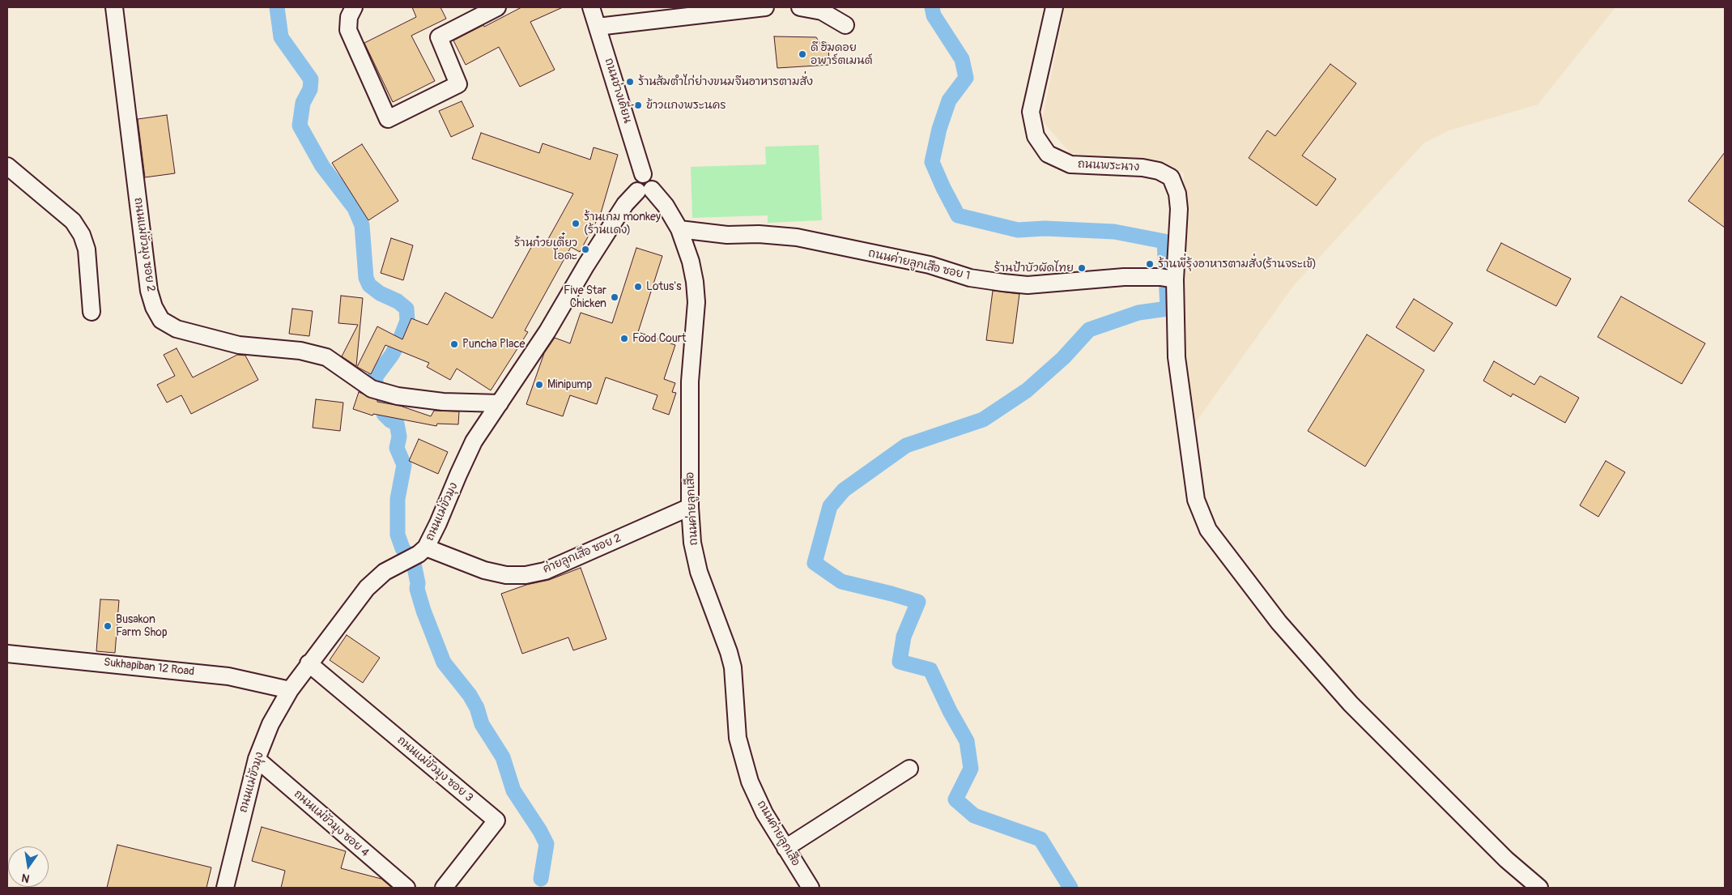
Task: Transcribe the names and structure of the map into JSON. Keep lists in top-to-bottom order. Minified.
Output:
{"streets":{"street":["ถนนช่างเคี่ยน","ถนนพระนาง","ถนนแม่ขัวมุง ซอย 2","ถนนค่ายลูกเสือ ซอย 1","ถนนค่ายลูกเสือ","ถนนแม่ขัวมุง","ค่ายลูกเสือ ซอย 2","Sukhapiban 12 Road","ถนนแม่ขัวมุง ซอย 3","ถนนแม่ขัวมุง ซอย 4"]},"crossings":[["ถนนช่างเคี่ยน","ถนนค่ายลูกเสือ"],["ถนนช่างเคี่ยน","ถนนแม่ขัวมุง"],["ถนนพระนาง","ถนนค่ายลูกเสือ ซอย 1"],["ถนนแม่ขัวมุง ซอย 2","ถนนแม่ขัวมุง"],["ถนนค่ายลูกเสือ ซอย 1","ถนนค่ายลูกเสือ"],["ถนนค่ายลูกเสือ","ถนนแม่ขัวมุง"],["ถนนค่ายลูกเสือ","ค่ายลูกเสือ ซอย 2"],["ถนนแม่ขัวมุง","ค่ายลูกเสือ ซอย 2"],["ถนนแม่ขัวมุง","Sukhapiban 12 Road"],["ถนนแม่ขัวมุง","ถนนแม่ขัวมุง ซอย 3"],["ถนนแม่ขัวมุง","ถนนแม่ขัวมุง ซอย 4"]],"places":["ดี ฮิมดอย อพาร์ตเมนต์","ร้านส้มตำไก่ย่างขนมจีนอาหารตามสั่ง","ข้าวแกงพระนคร","ร้านเกม monkey (ร้านแดง)","ร้านก๋วยเตี๋ยว โอดะ","ร้านพี่รุ้งอาหารตามสั่ง(ร้านจระเข้)","ร้านป้าบัวผัดไทย","Lotus's","Five Star Chicken","Food Court","Puncha Place","Minipump","Busakon Farm Shop"],"north":"bottom"}
